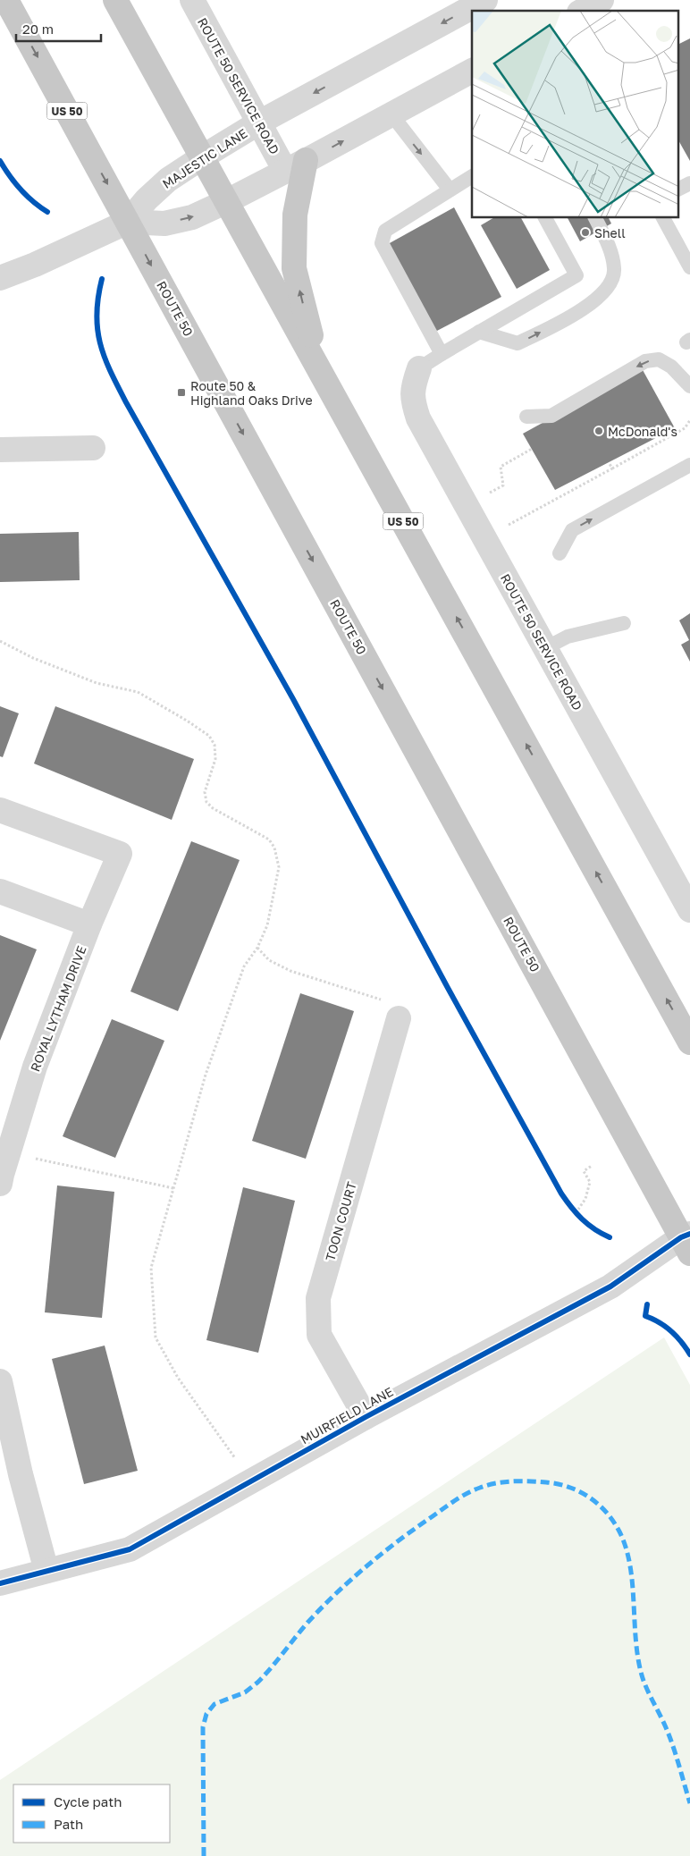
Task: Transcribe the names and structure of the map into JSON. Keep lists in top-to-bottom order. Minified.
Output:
{"streets":{"highway":["US 50","ROUTE 50"],"street":["ROUTE 50 SERVICE ROAD","MAJESTIC LANE","ROYAL LYTHAM DRIVE","TOON COURT","MUIRFIELD LANE"]},"crossings":[["ROUTE 50 SERVICE ROAD","MAJESTIC LANE"],["US 50","MAJESTIC LANE"],["MAJESTIC LANE","ROUTE 50"],["ROUTE 50","MUIRFIELD LANE"],["TOON COURT","MUIRFIELD LANE"]],"places":{"other":["Shell","McDonald's"],"transit":["Route 50 & Highland Oaks Drive"]},"legend":["Cycle path","Path"],"scale_bar":"20 m"}
